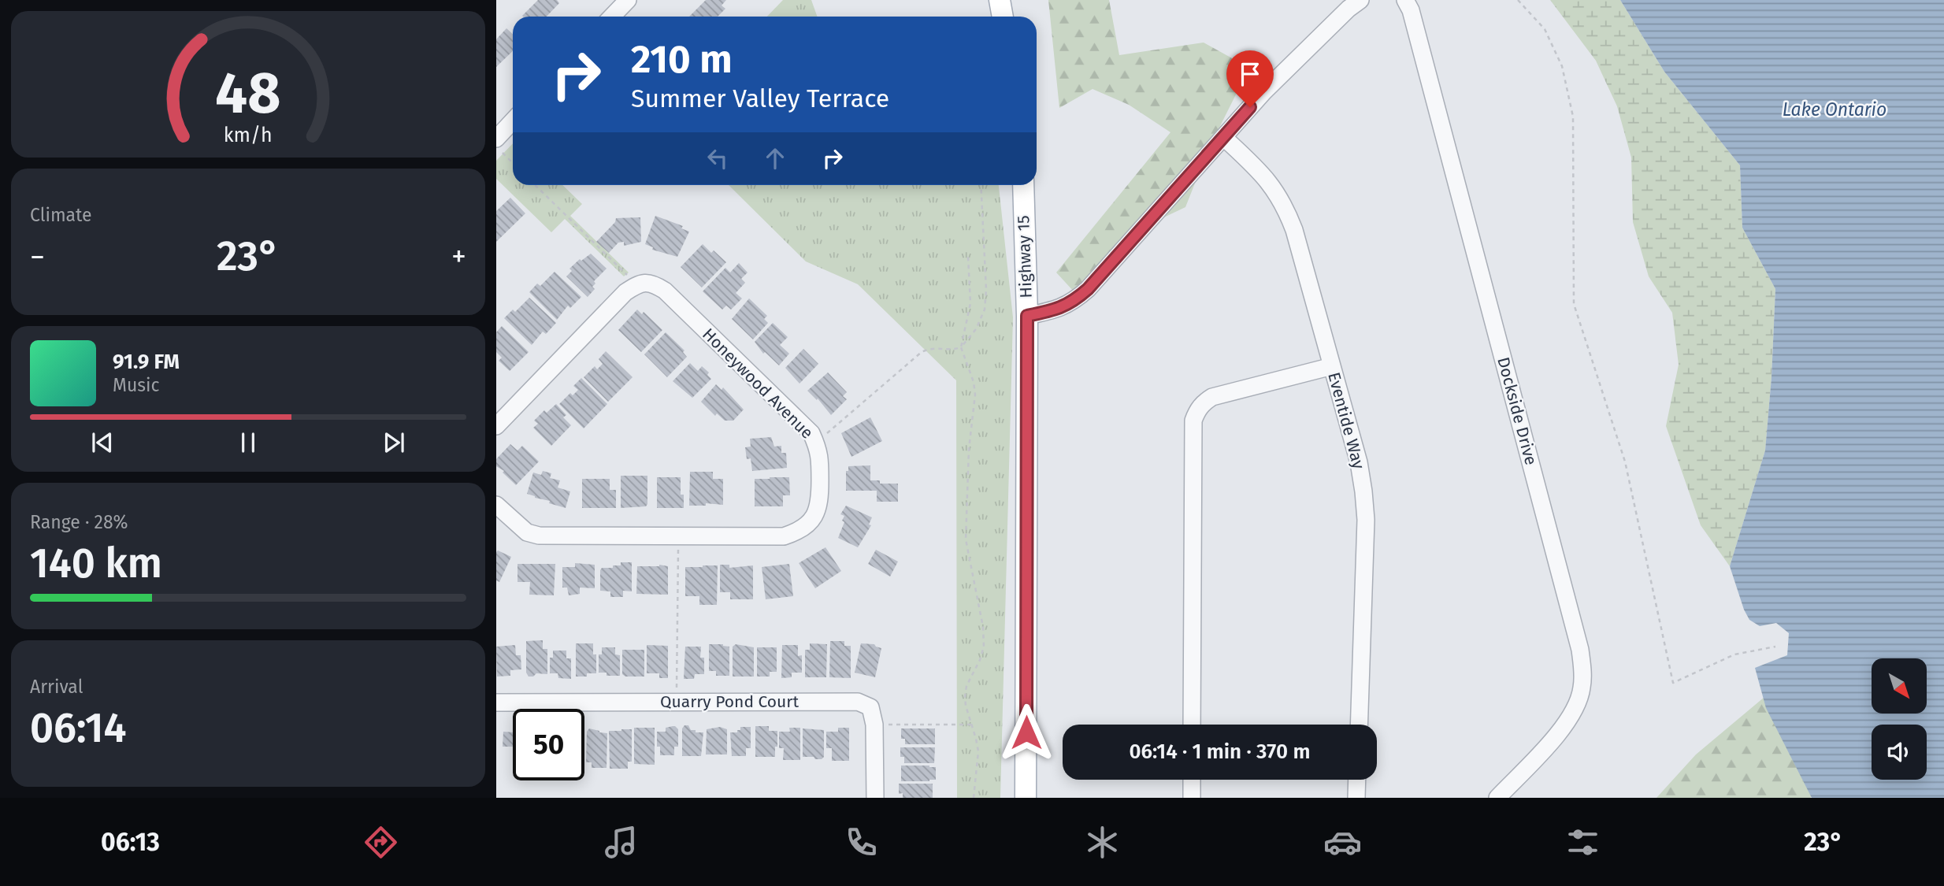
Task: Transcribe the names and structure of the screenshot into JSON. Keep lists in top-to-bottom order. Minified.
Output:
{"streets":{"main road":["Highway 15"],"street":["Honeywood Avenue","Dockside Drive","Eventide Way","Quarry Pond Court"]},"water":["Lake Ontario"],"north":"bottom right","page":{"turn":["210 m","Summer Valley Terrace"],"tile":["Climate",["Range · 28%","140 km"],["Arrival","06:14"]],"heat":["−","23°","+"],"song":["91.9 FM","Music"],"limit":"50","trip":"06:14 · 1 min · 370 m","tabs":["06:13","23°"],"gauge":["48","km/h"]}}
